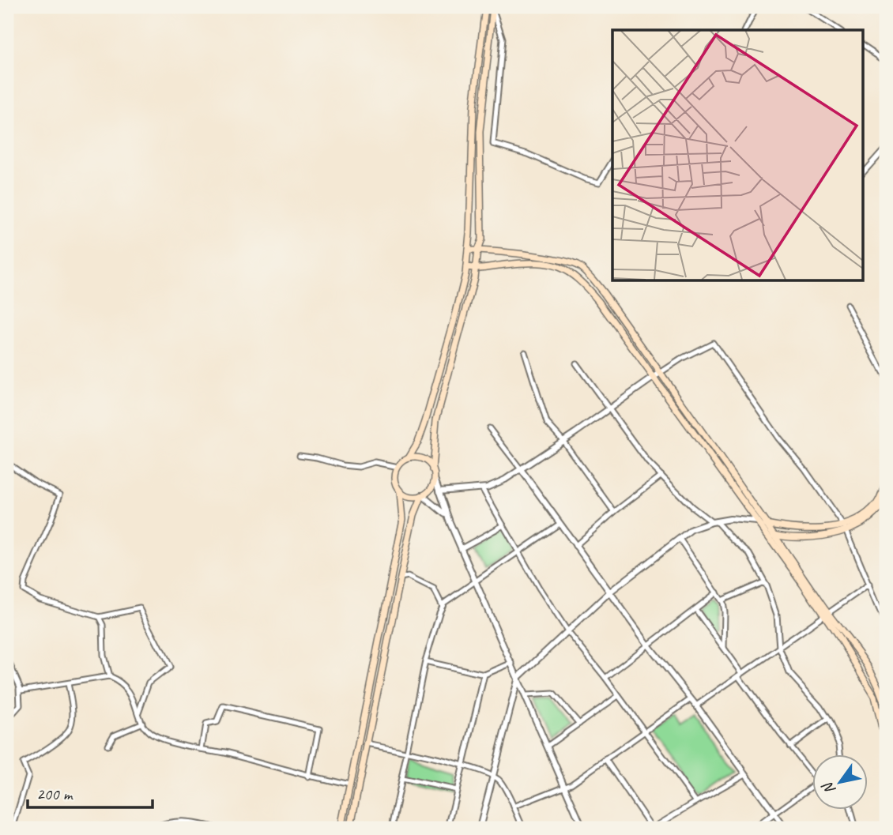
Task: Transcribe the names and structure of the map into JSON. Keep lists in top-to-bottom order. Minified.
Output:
{"scale_bar":"200 m","north":"bottom left"}
